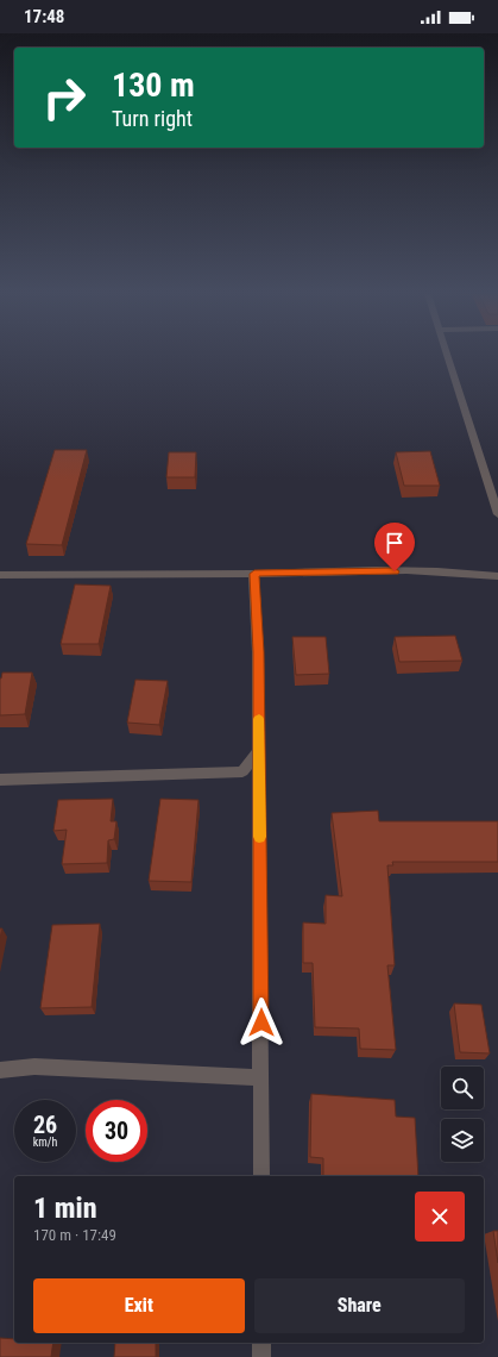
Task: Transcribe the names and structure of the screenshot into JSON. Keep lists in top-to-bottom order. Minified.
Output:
{"page":{"status":"17:48","turn":["130 m","Turn right"],"speed":"26 km/h","limit":"30","heading":["1 min","170 m · 17:49"],"buttons":["Exit","Share"]}}
